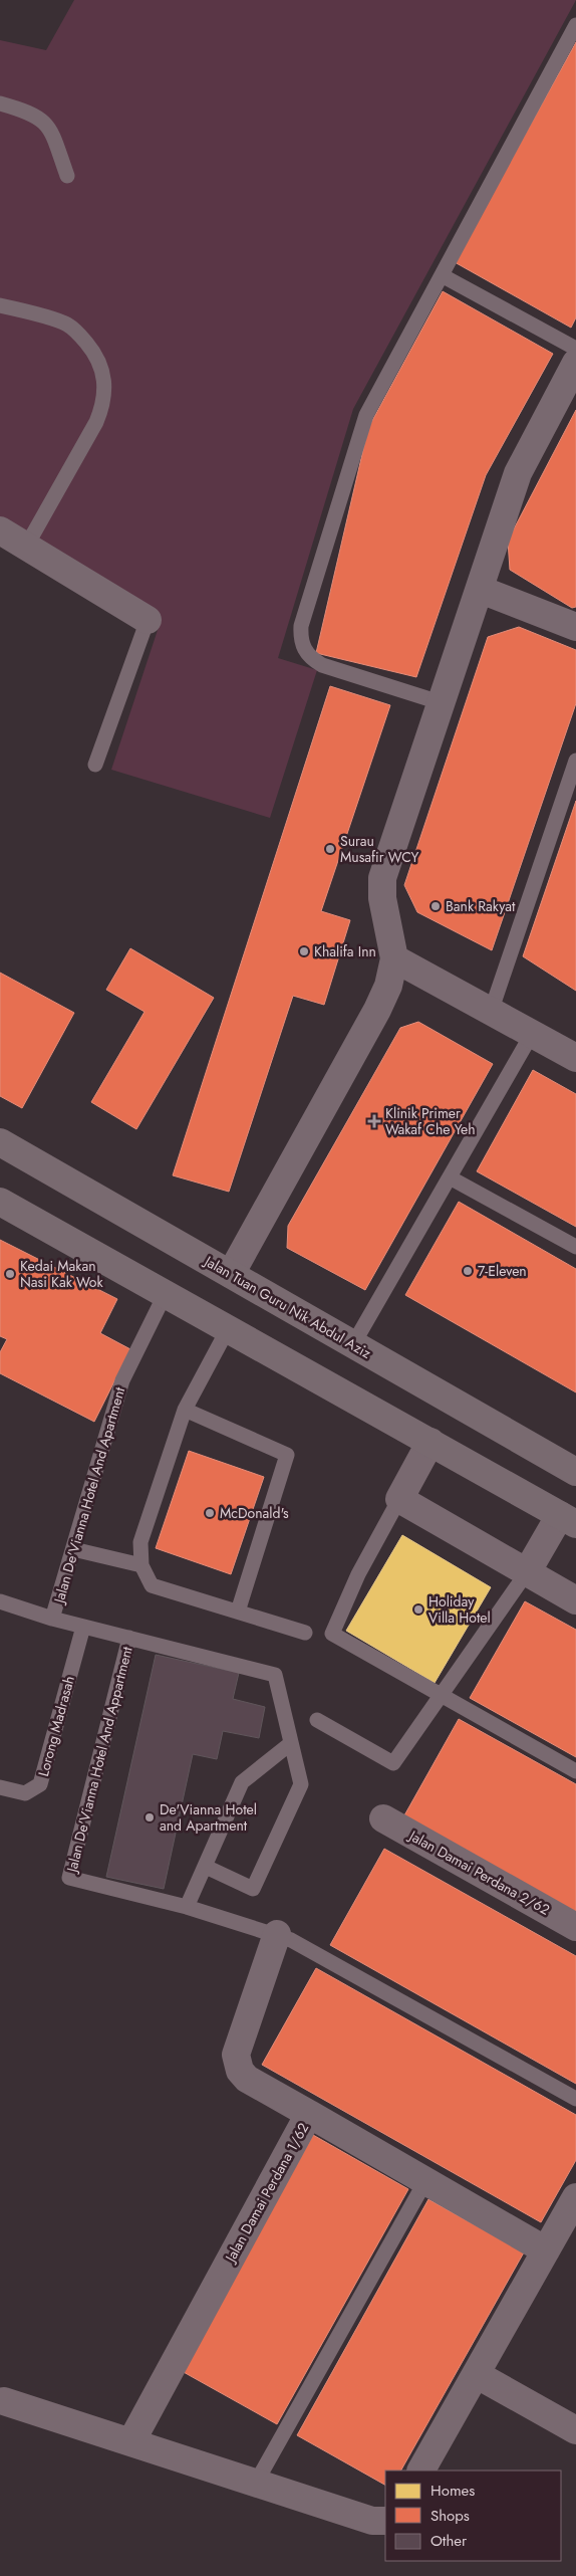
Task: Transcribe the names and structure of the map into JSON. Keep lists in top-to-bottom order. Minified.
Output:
{"streets":{"main road":["Jalan Tuan Guru Nik Abdul Aziz"],"street":["Jalan Damai Perdana 2/62","Jalan Damai Perdana 1/62"],"lane":["Jalan De'Vianna Hotel And Apartment","Lorong Madrasah","Jalan De'Vianna Hotel And Appartment"]},"crossings":[["Jalan De'Vianna Hotel And Apartment","Lorong Madrasah"],["Jalan De'Vianna Hotel And Apartment","Jalan De'Vianna Hotel And Appartment"],["Jalan De'Vianna Hotel And Appartment","Jalan Damai Perdana 1/62"]],"places":{"other":["Surau Musafir WCY","Bank Rakyat","Khalifa Inn","7-Eleven","Kedai Makan Nasi Kak Wok","McDonald's","Holiday Villa Hotel","De'Vianna Hotel and Apartment"],"health":["Klinik Primer Wakaf Che Yeh"]},"legend":["Homes","Shops","Other"]}
